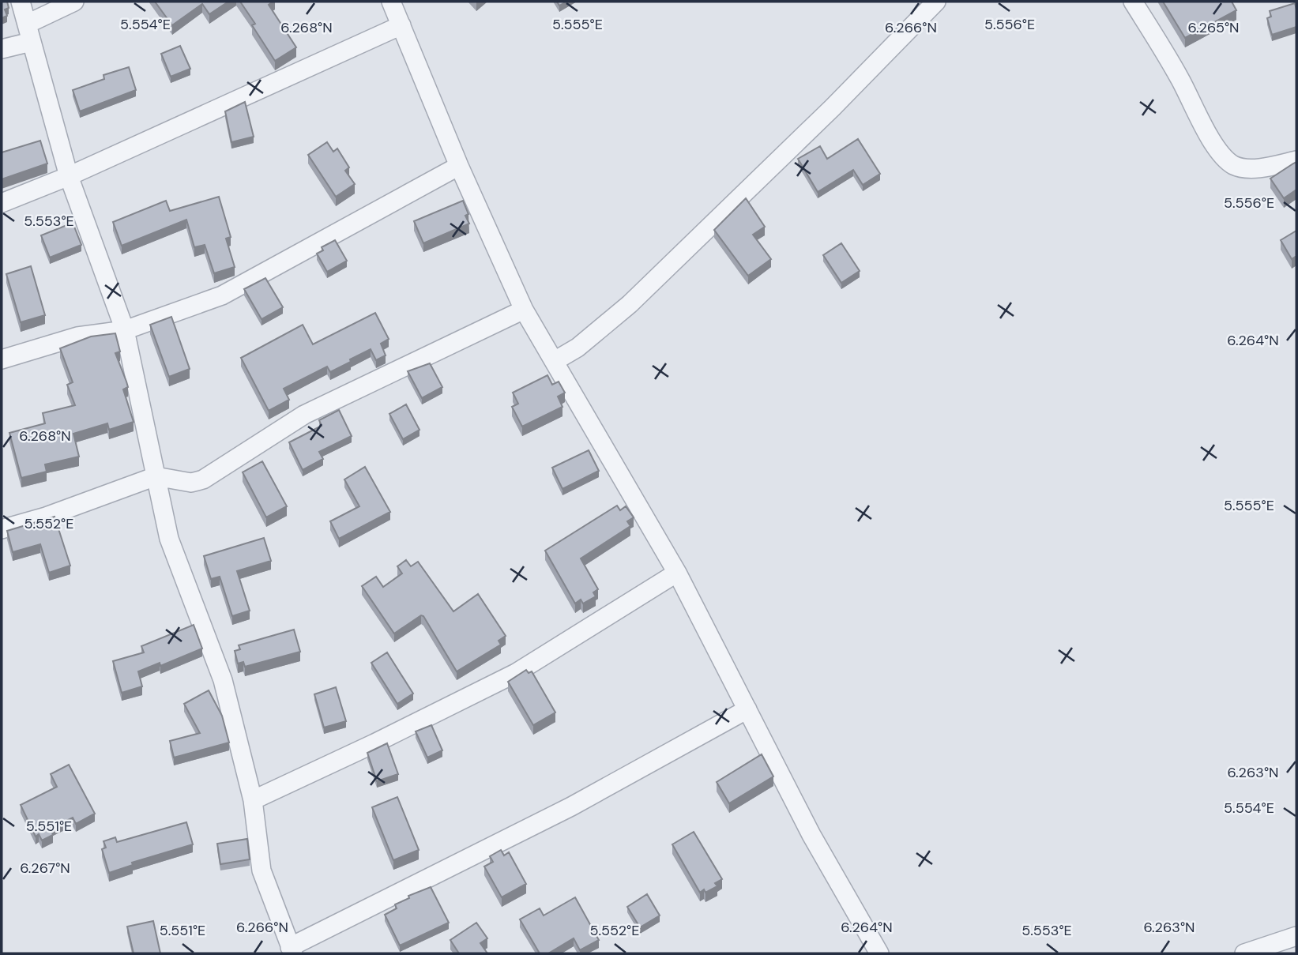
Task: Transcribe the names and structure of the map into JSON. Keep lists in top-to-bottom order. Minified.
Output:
{"coordinates":["5.554°E","5.555°E","5.556°E","6.268°N","6.266°N","6.265°N","5.553°E","6.264°N","5.552°E","6.263°N","5.551°E","6.267°N"]}
